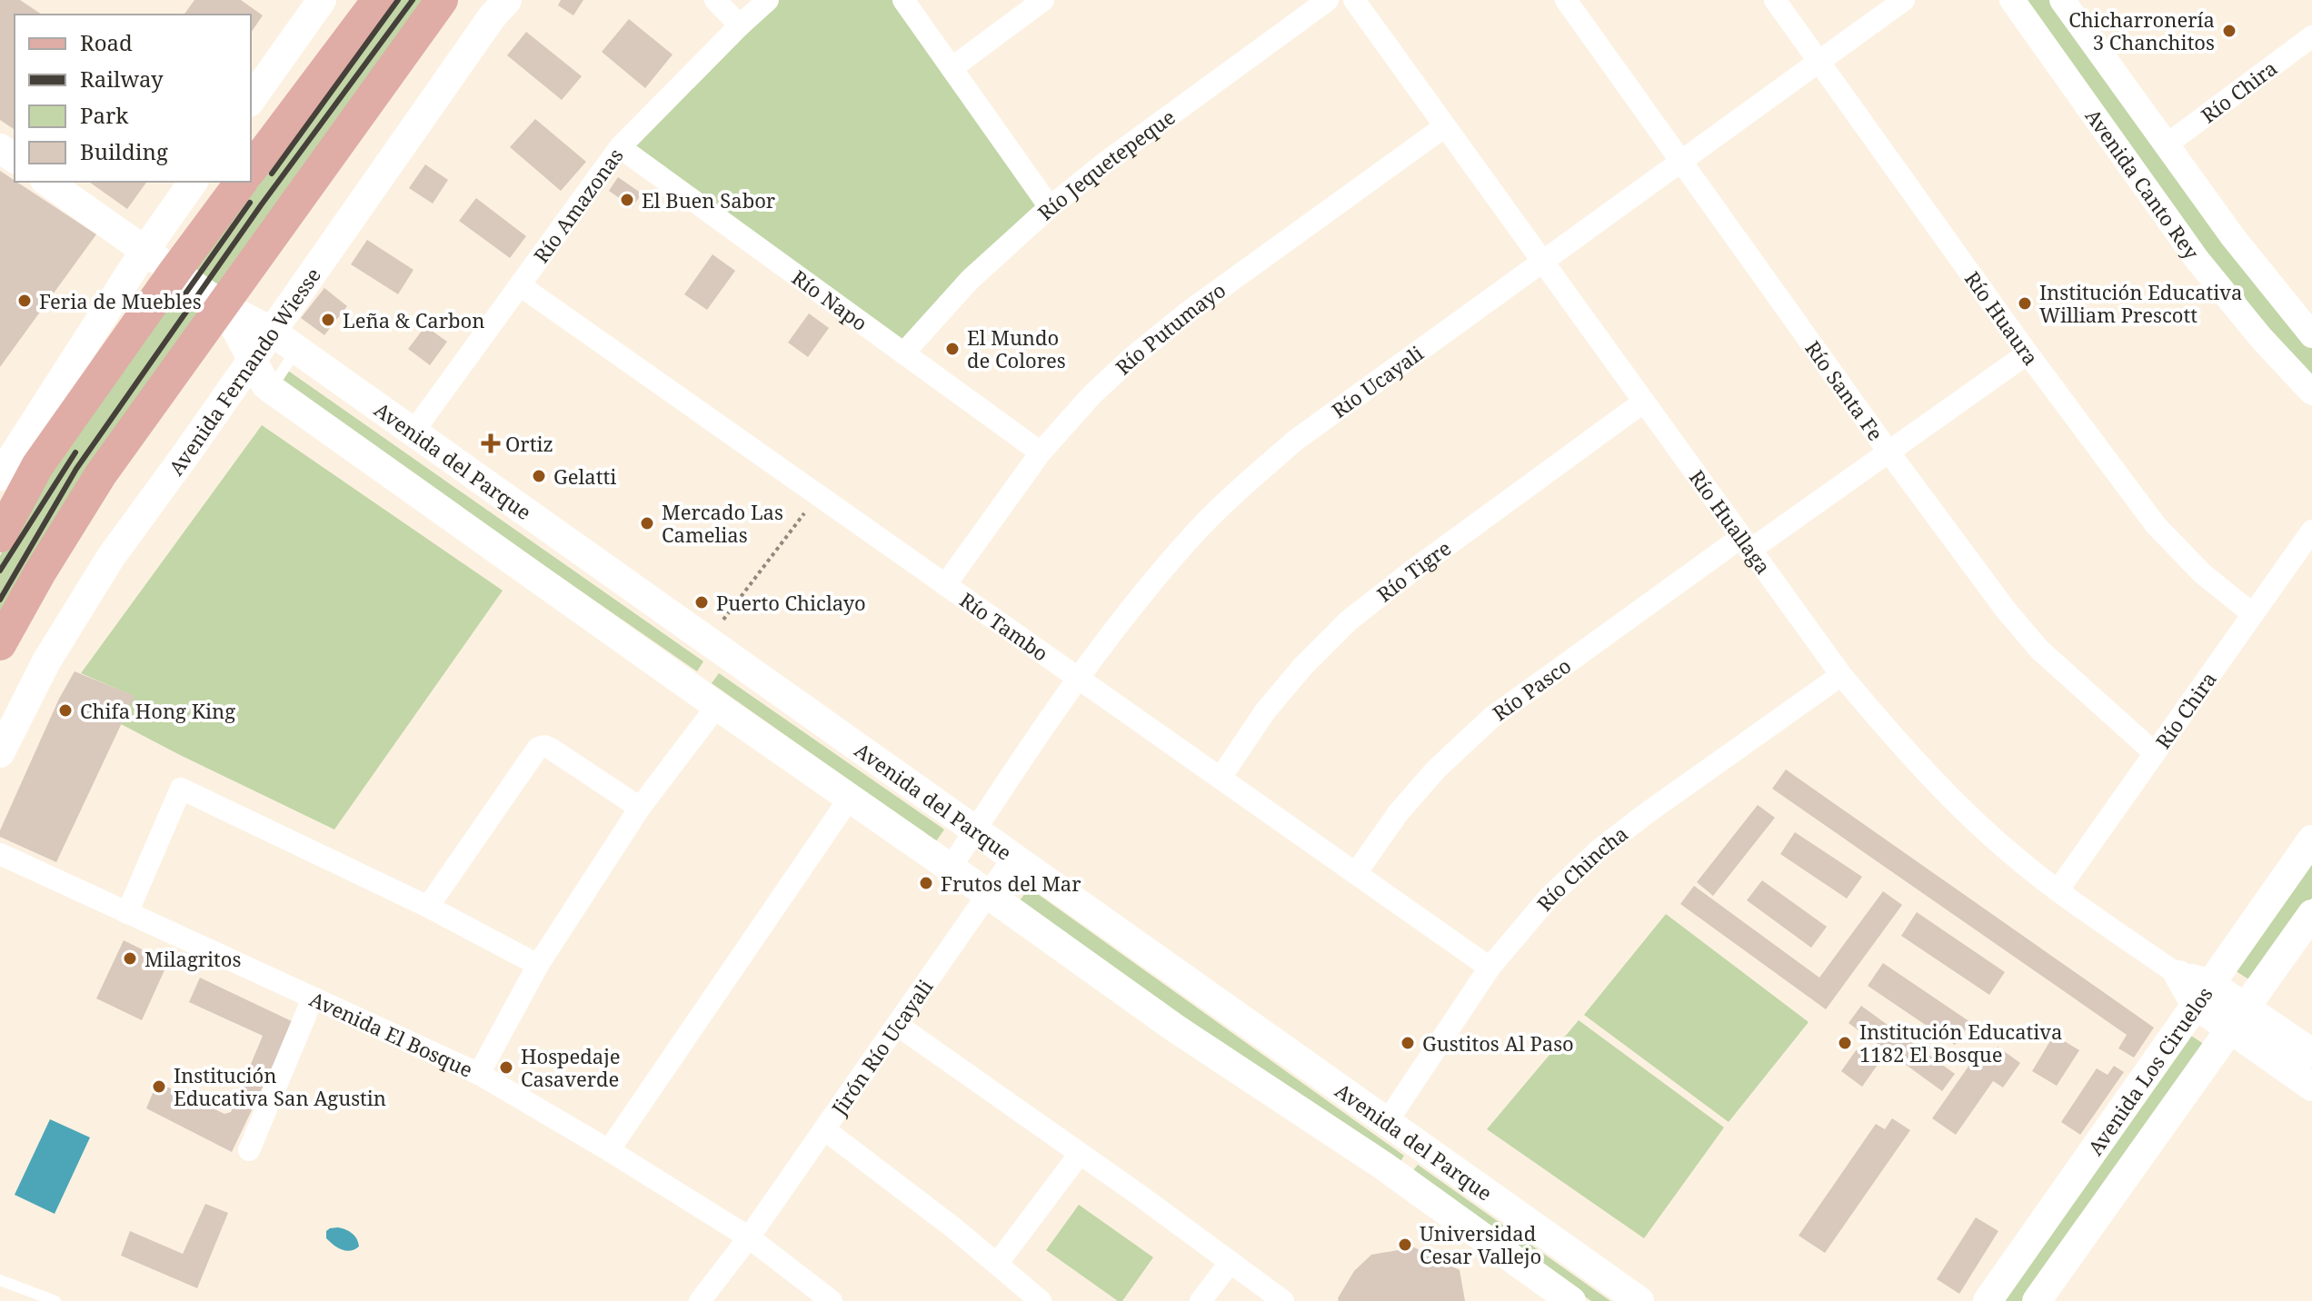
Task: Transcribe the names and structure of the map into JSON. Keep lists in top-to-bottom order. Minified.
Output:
{"streets":{"main road":["Avenida Fernando Wiesse","Avenida del Parque","Avenida Los Ciruelos"],"street":["Río Chira","Río Jequetepeque","Avenida Canto Rey","Río Amazonas","Río Napo","Río Huaura","Río Putumayo","Río Ucayali","Río Santa Fe","Río Huallaga","Río Tigre","Río Tambo","Río Pasco","Río Chincha","Avenida El Bosque","Jirón Río Ucayali"]},"crossings":[["Río Chira","Avenida Canto Rey"],["Río Chira","Río Huaura"],["Río Chira","Río Santa Fe"],["Río Chira","Río Huallaga"],["Río Jequetepeque","Río Napo"],["Río Amazonas","Río Napo"],["Río Amazonas","Avenida del Parque"],["Río Amazonas","Río Tambo"],["Río Napo","Río Putumayo"],["Río Huaura","Río Ucayali"],["Río Huaura","Río Pasco"],["Río Putumayo","Río Huallaga"],["Río Putumayo","Río Tambo"],["Avenida Fernando Wiesse","Avenida del Parque"],["Río Ucayali","Río Santa Fe"],["Río Ucayali","Avenida del Parque"],["Río Ucayali","Río Huallaga"],["Río Ucayali","Río Tambo"],["Río Santa Fe","Río Pasco"],["Avenida del Parque","Río Chincha"],["Avenida del Parque","Jirón Río Ucayali"],["Río Huallaga","Río Tigre"],["Río Huallaga","Río Pasco"],["Río Huallaga","Río Chincha"],["Río Tigre","Río Tambo"],["Río Tambo","Río Pasco"],["Río Tambo","Río Chincha"],["Avenida El Bosque","Jirón Río Ucayali"]],"places":{"other":["Chicharronería 3 Chanchitos","El Buen Sabor","Feria de Muebles","Institución Educativa William Prescott","Leña & Carbon","El Mundo de Colores","Gelatti","Mercado Las Camelias","Puerto Chiclayo","Chifa Hong King","Frutos del Mar","Milagritos","Gustitos Al Paso","Institución Educativa 1182 El Bosque","Hospedaje Casaverde","Institución Educativa San Agustin","Universidad Cesar Vallejo"],"health":["Ortiz"]},"legend":["Road","Railway","Park","Building"]}
